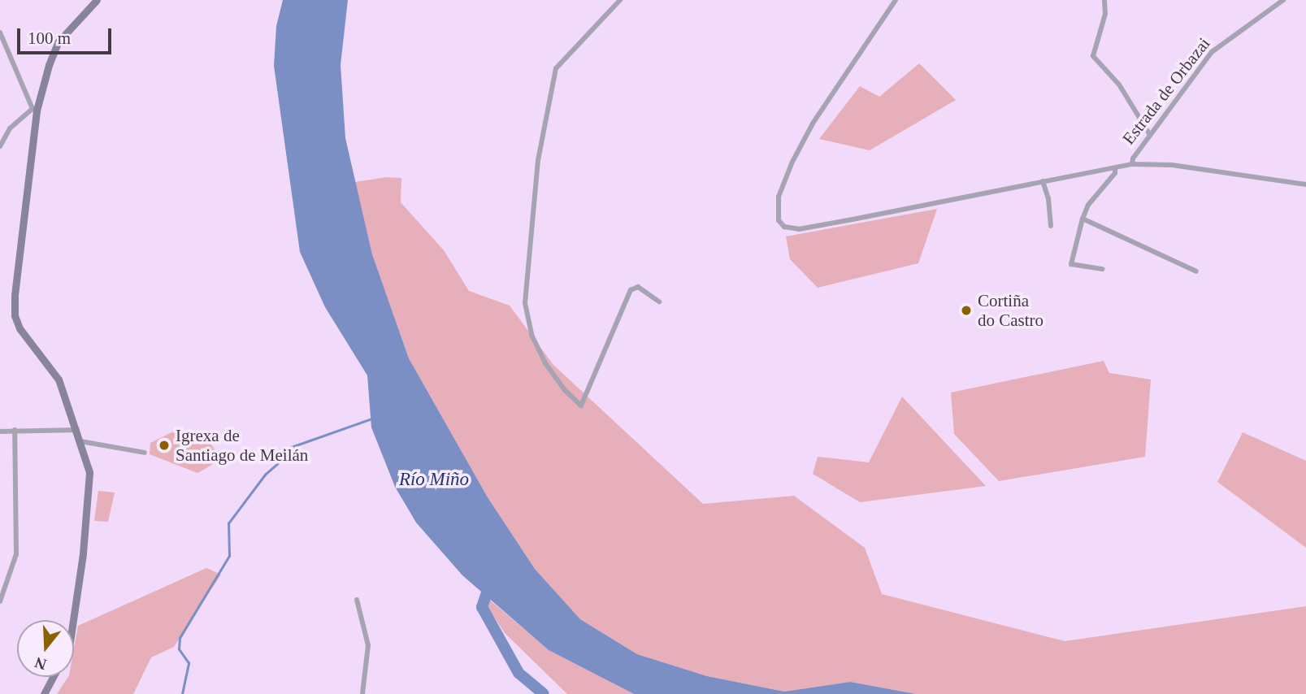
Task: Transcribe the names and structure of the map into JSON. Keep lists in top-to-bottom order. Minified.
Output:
{"streets":{"street":["Estrada de Orbazai"]},"water":["Río Miño"],"places":["Cortiña do Castro","Igrexa de Santiago de Meilán"],"scale_bar":"100 m","north":"bottom"}
